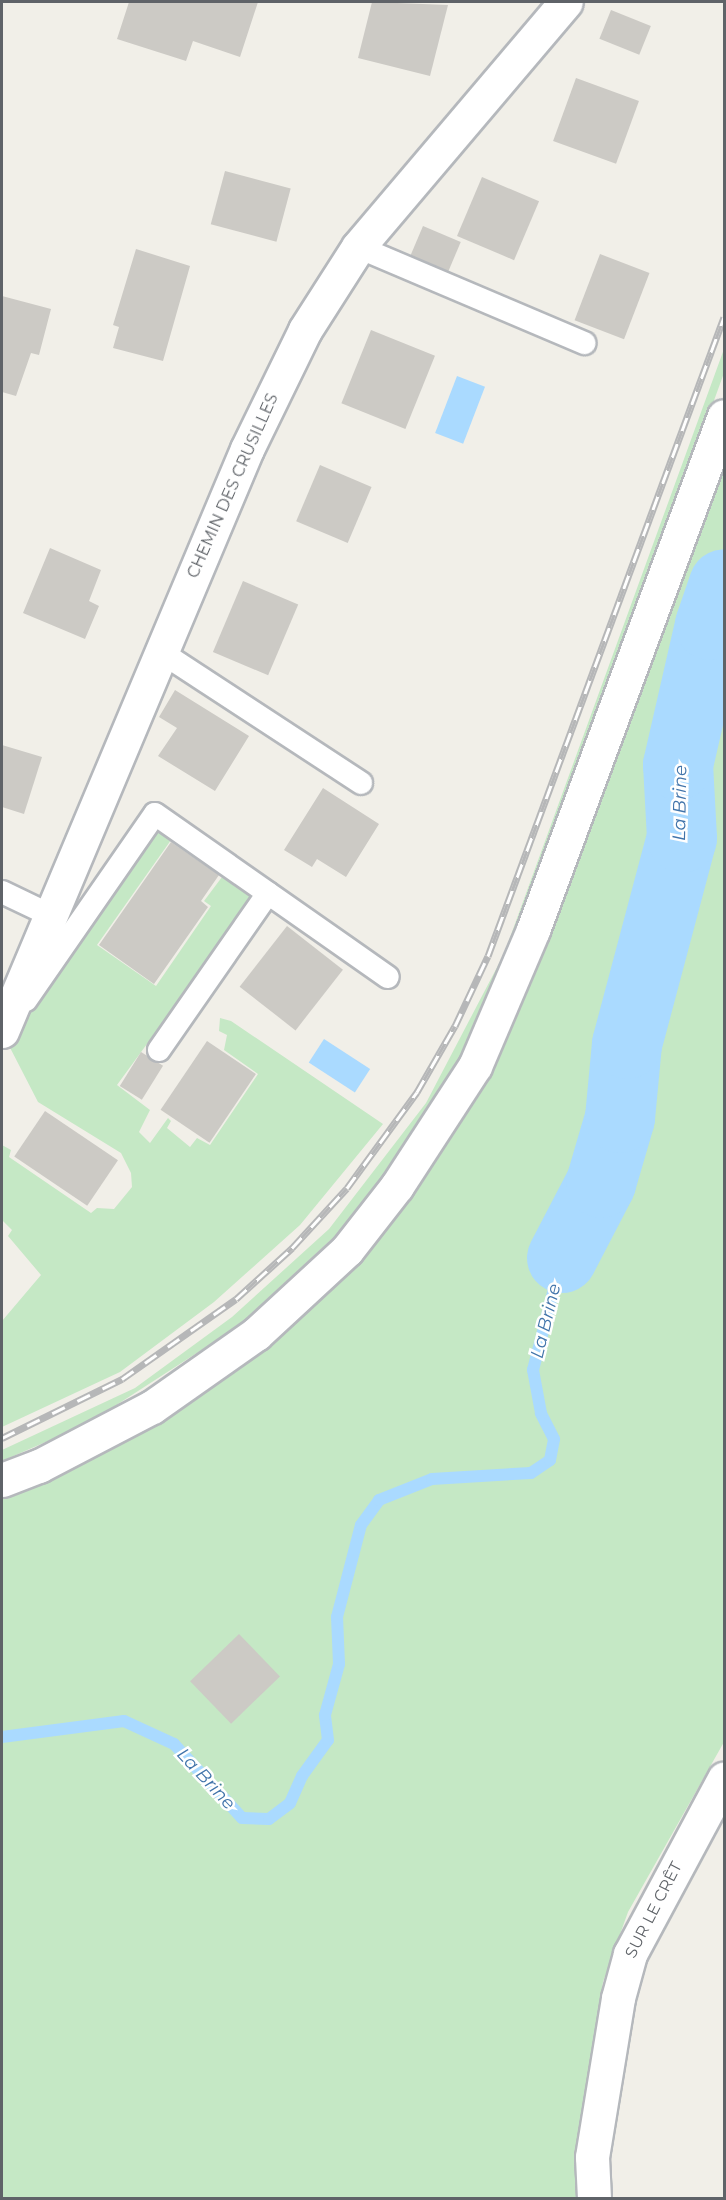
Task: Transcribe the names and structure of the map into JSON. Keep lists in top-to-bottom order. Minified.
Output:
{"streets":{"street":["CHEMIN DES CRUSILLES","SUR LE CRÊT"]},"water":["La Brine"]}
